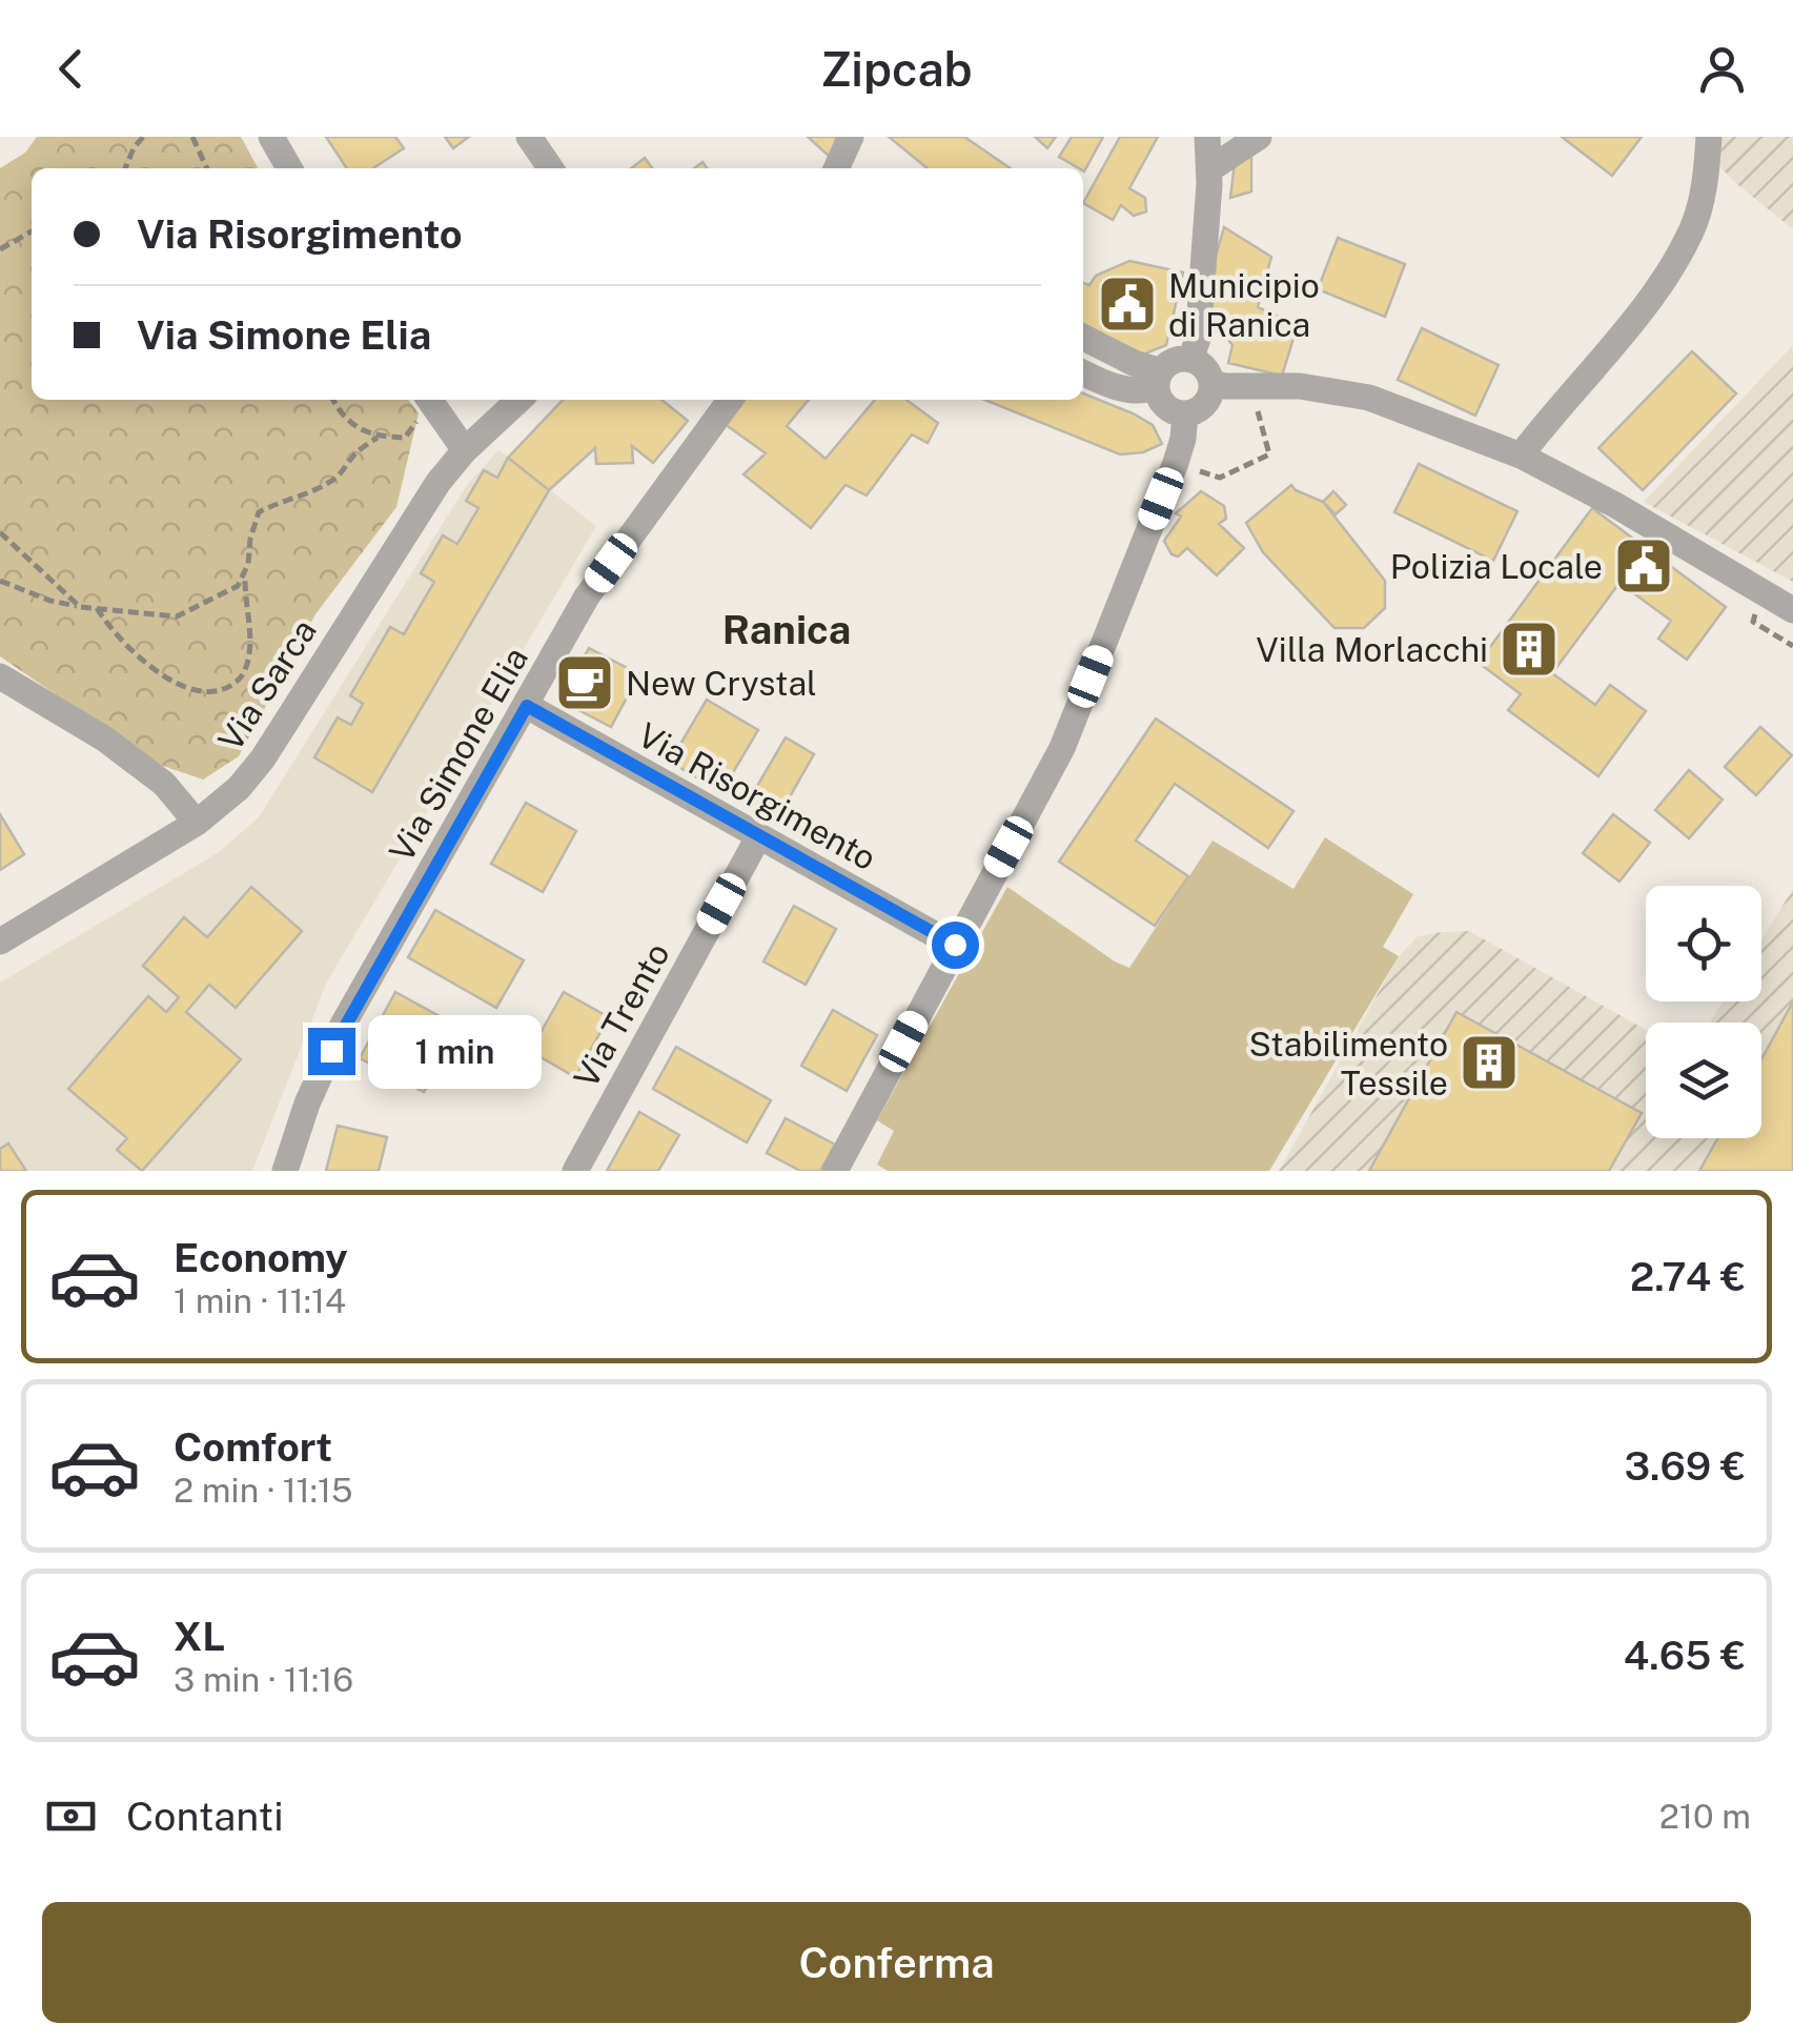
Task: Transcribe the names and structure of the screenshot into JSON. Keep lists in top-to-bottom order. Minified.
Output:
{"streets":{"street":["Via Sarca","Via Simone Elia","Via Risorgimento","Via Trento"]},"crossings":[["Via Simone Elia","Via Risorgimento"],["Via Risorgimento","Via Trento"]],"districts":["Ranica"],"places":{"public building":["Municipio di Ranica","Polizia Locale"],"building":["Villa Morlacchi","Stabilimento Tessile"],"cafe":["New Crystal"]},"page":{"header":"Zipcab","banner":["Via Risorgimento","Via Simone Elia"],"bubble":"1 min","list":[{"name":"Economy","note":"1 min · 11:14","value":"2.74 €"},{"name":"Comfort","note":"2 min · 11:15","value":"3.69 €"},{"name":"XL","note":"3 min · 11:16","value":"4.65 €"}],"pay":["Contanti","210 m"],"buttons":"Conferma"}}
